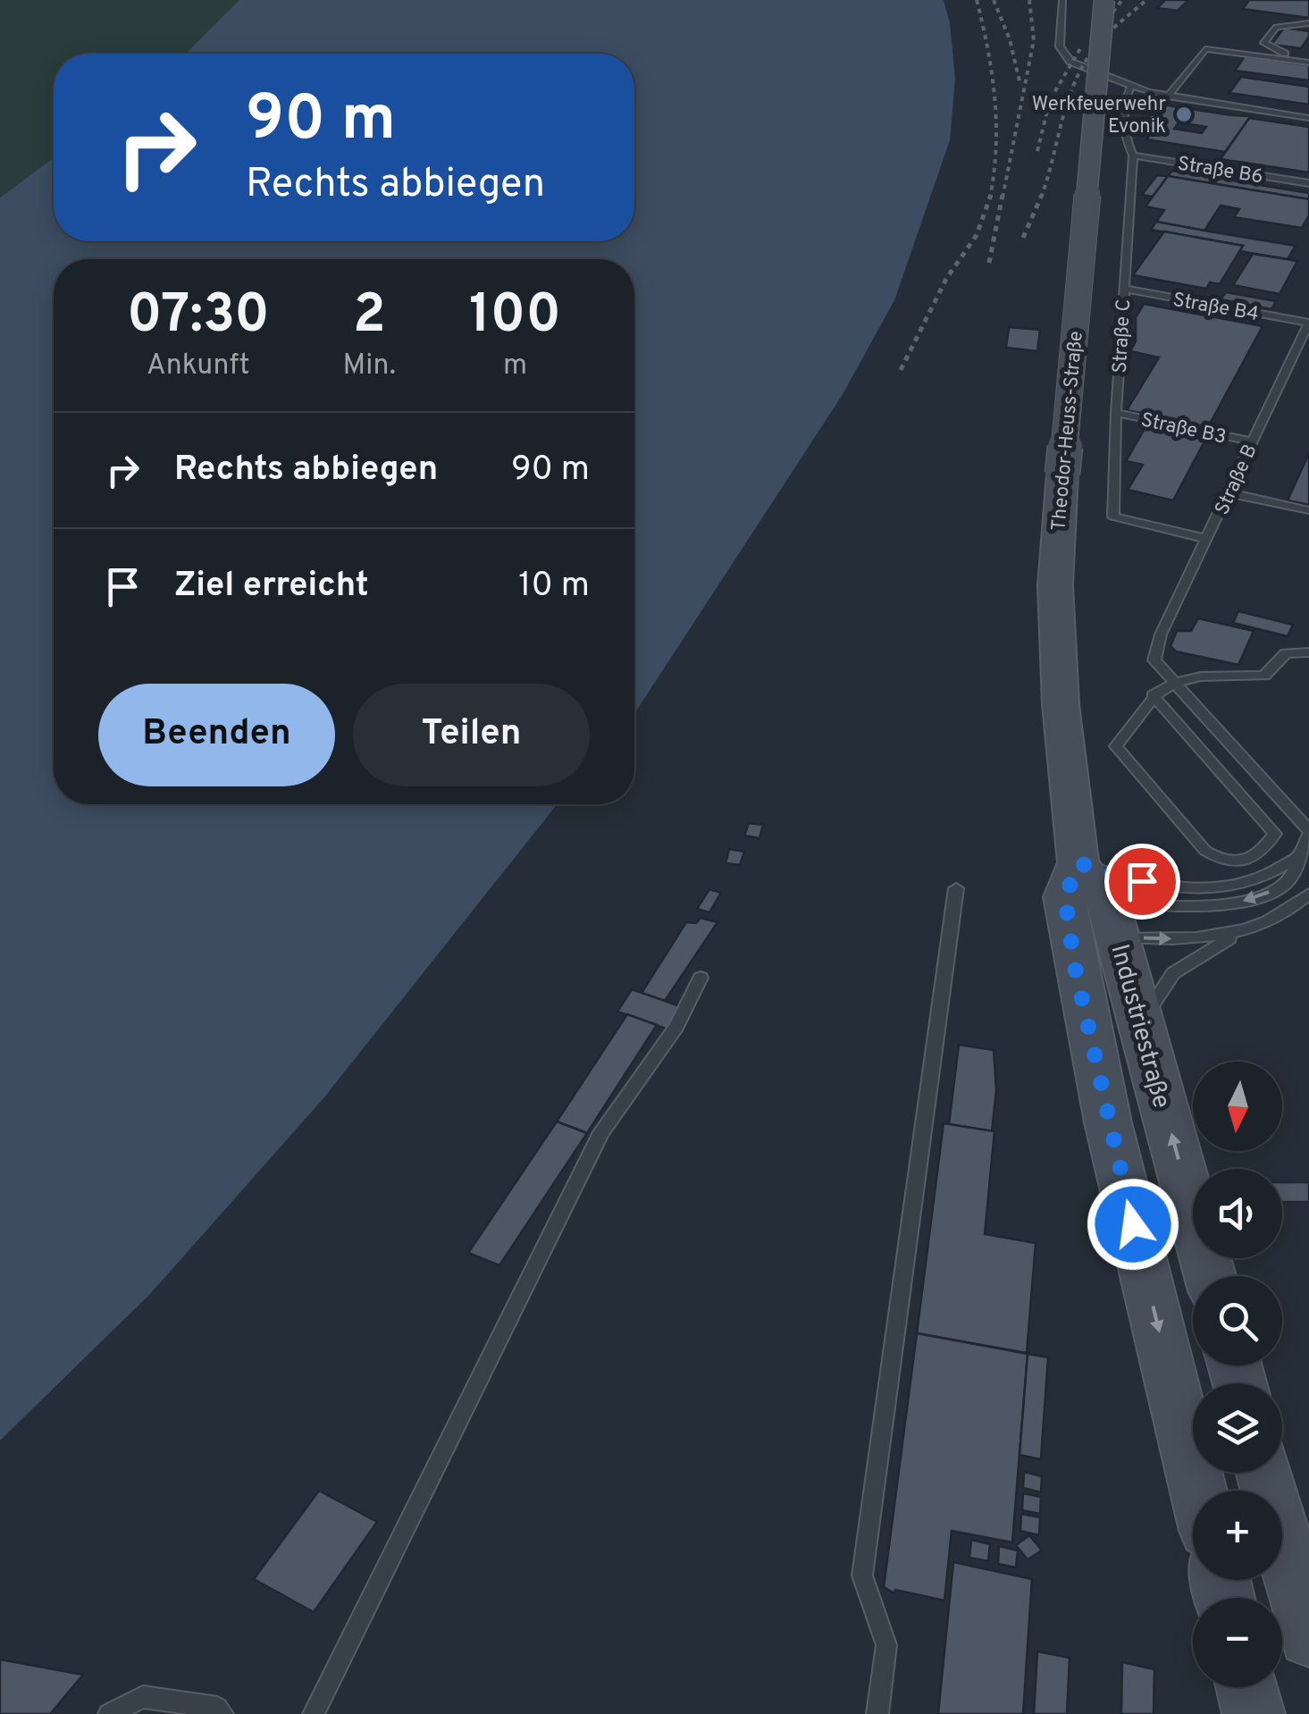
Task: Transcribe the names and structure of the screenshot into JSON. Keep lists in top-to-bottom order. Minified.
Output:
{"streets":{"main road":["Theodor-Heuss-Straße","Industriestraße"],"lane":["Straße B6","Straße B4","Straße C","Straße B3","Straße B"]},"crossings":[["Straße B6","Straße C"],["Straße B4","Straße C"],["Straße B4","Straße B"],["Straße C","Straße B3"],["Straße C","Straße B"],["Straße B3","Straße B"],["Theodor-Heuss-Straße","Industriestraße"]],"places":["Werkfeuerwehr Evonik"],"north":"bottom","page":{"turn":["90 m","Rechts abbiegen"],"eta":["07:30","Ankunft","2","Min.","100","m"],"list":[{"name":"Rechts abbiegen","value":"90 m"},{"name":"Ziel erreicht","value":"10 m"}],"buttons":["Beenden","Teilen"],"map_buttons":["+","−"]}}
